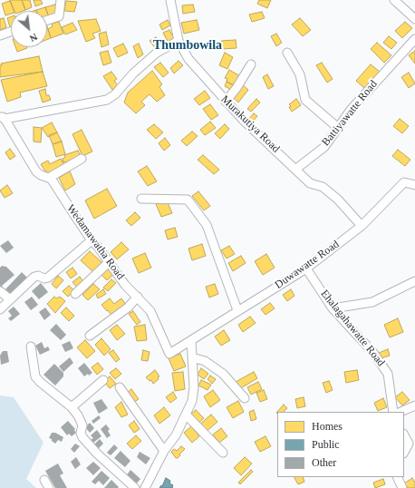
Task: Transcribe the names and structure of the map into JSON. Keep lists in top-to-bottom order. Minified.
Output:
{"streets":{"street":["Battiyawatte Road","Murakutiya Road","Wedamawatha Road","Duwawatte Road","Ehalagahawatte Road"]},"crossings":[["Battiyawatte Road","Murakutiya Road"],["Murakutiya Road","Duwawatte Road"],["Wedamawatha Road","Duwawatte Road"],["Duwawatte Road","Ehalagahawatte Road"]],"districts":["Thumbowila"],"legend":["Homes","Public","Other"],"north":"bottom right"}
